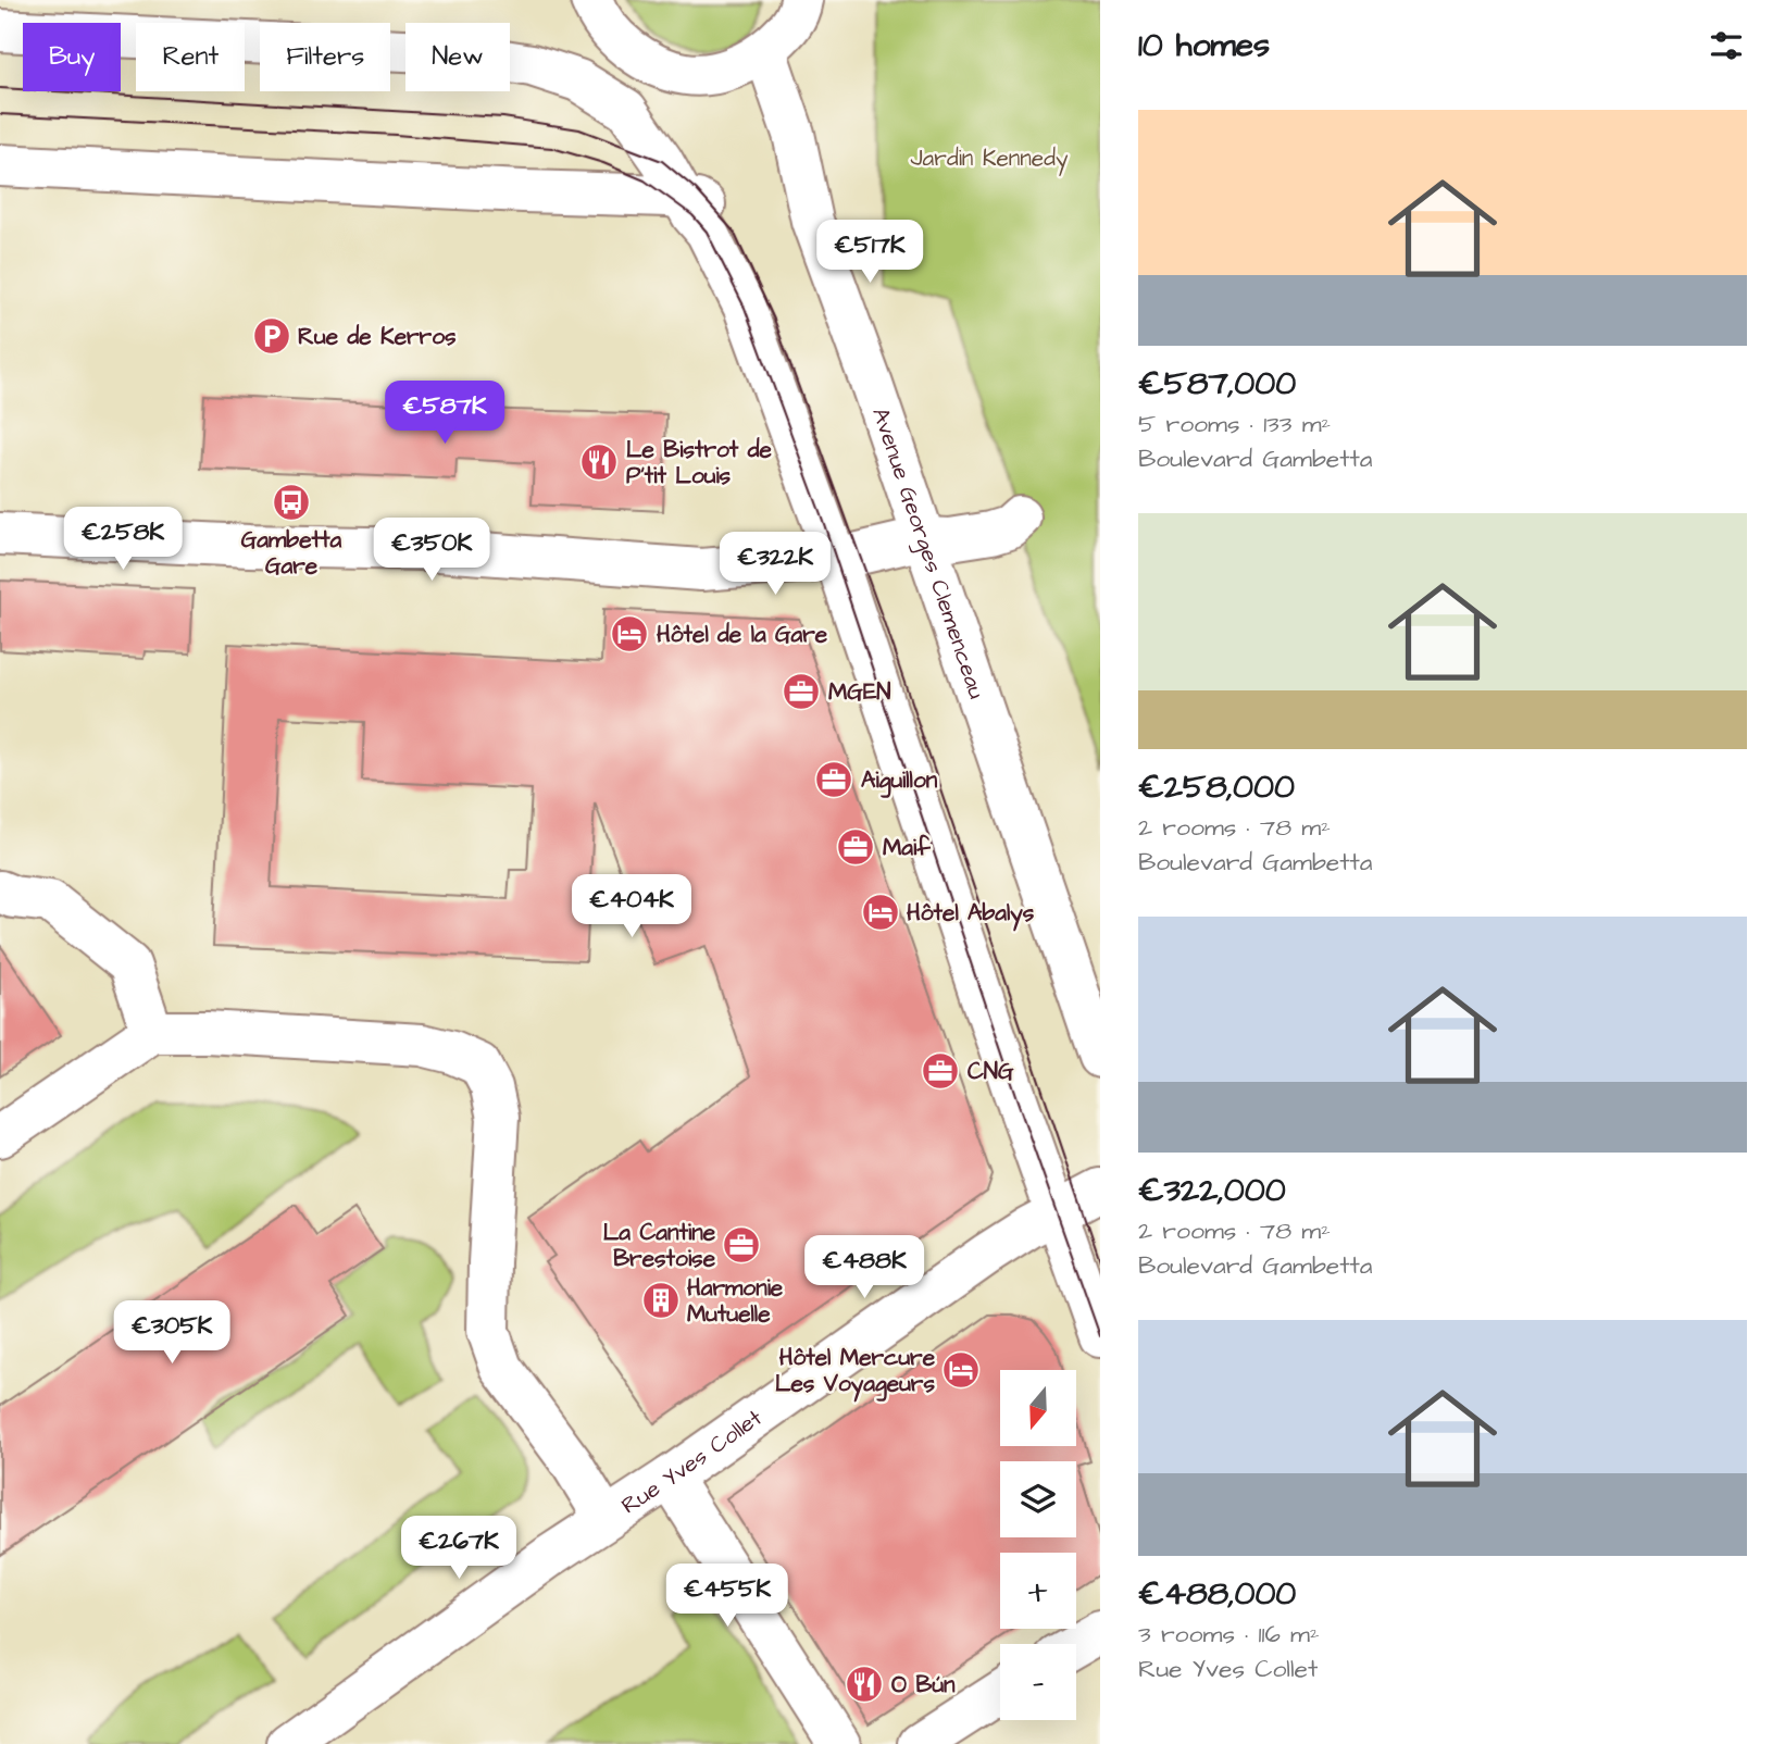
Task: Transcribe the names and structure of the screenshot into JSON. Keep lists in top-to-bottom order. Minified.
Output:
{"streets":{"main road":["Avenue Georges Clemenceau","Rue Yves Collet"]},"parks":["Jardin Kennedy"],"places":{"parking":["Rue de Kerros"],"restaurant":["Le Bistrot de P’tit Louis","O Bún"],"bus stop":["Gambetta Gare"],"hotel":["Hôtel de la Gare","Hôtel Abalys","Hôtel Mercure Les Voyageurs"],"office":["MGEN","Aiguillon","Maif","CNG","La Cantine Brestoise"],"building":["Harmonie Mutuelle"]},"north":"bottom","page":{"heading":"10 homes","chip":["Buy","Rent","Filters","New"],"list":[{"name":"€587,000","note":"5 rooms · 133 m² · Boulevard Gambetta"},{"name":"€258,000","note":"2 rooms · 78 m² · Boulevard Gambetta"},{"name":"€322,000","note":"2 rooms · 78 m² · Boulevard Gambetta"},{"name":"€488,000","note":"3 rooms · 116 m² · Rue Yves Collet"}],"price":["€517K","€587K","€258K","€350K","€322K","€404K","€488K","€305K","€267K","€455K"],"map_buttons":["+","−"]}}
